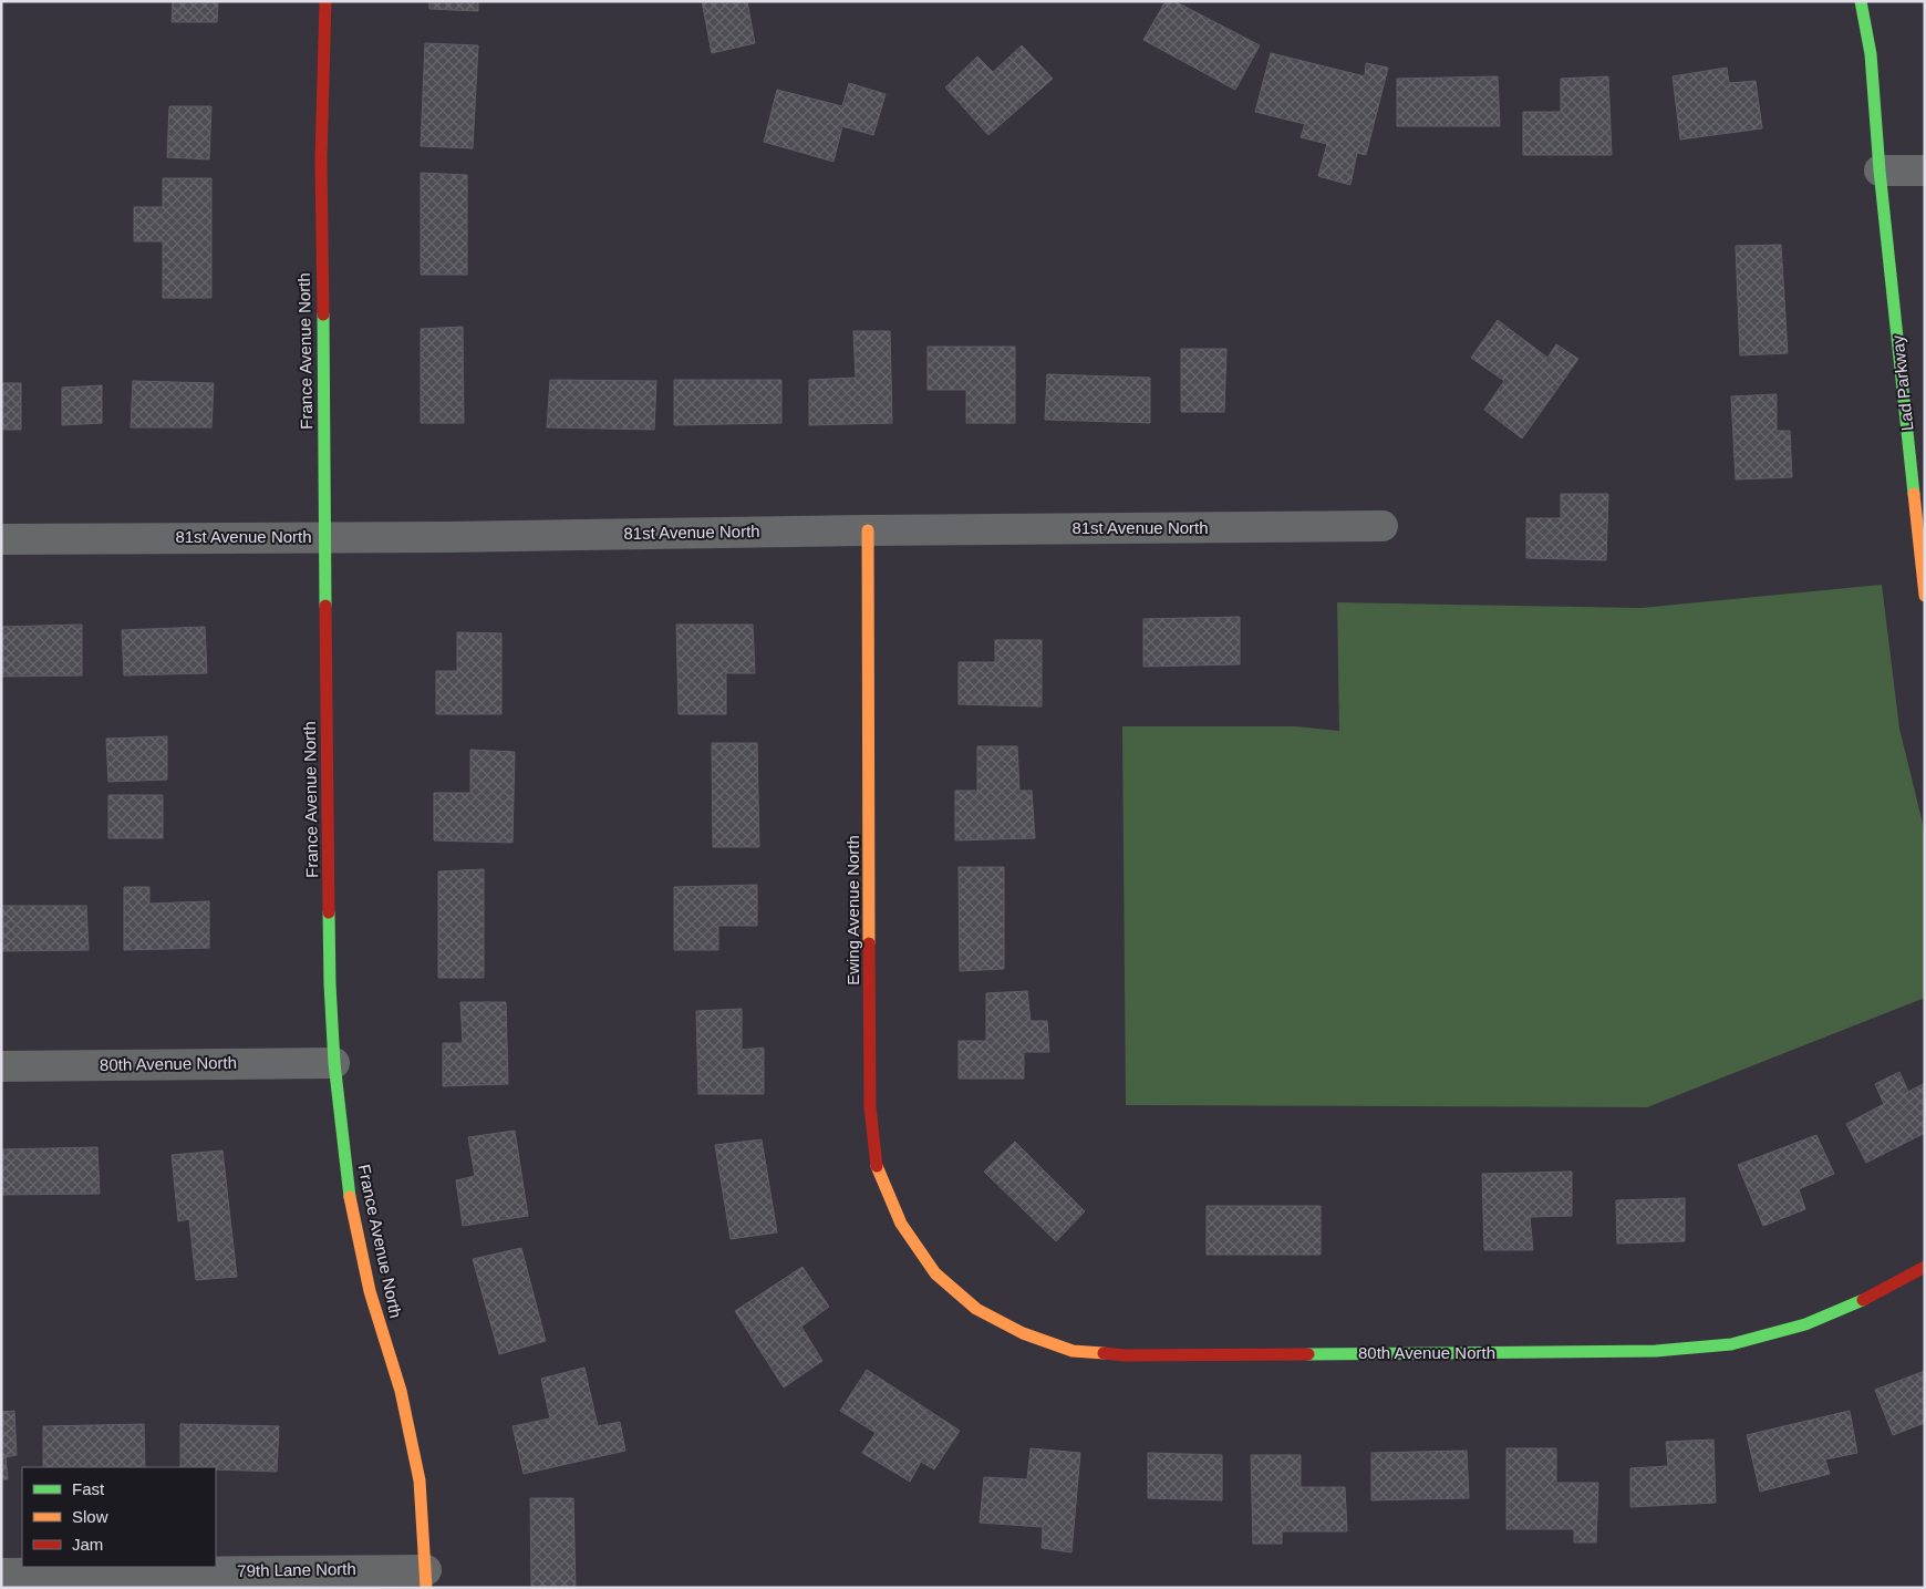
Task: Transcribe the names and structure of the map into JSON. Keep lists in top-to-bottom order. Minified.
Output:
{"streets":{"street":["France Avenue North","Lad Parkway","81st Avenue North","Ewing Avenue North","80th Avenue North","79th Lane North"]},"crossings":[["France Avenue North","81st Avenue North"],["France Avenue North","80th Avenue North"],["France Avenue North","79th Lane North"],["81st Avenue North","Ewing Avenue North"],["Ewing Avenue North","80th Avenue North"]],"legend":["Fast","Slow","Jam"]}
